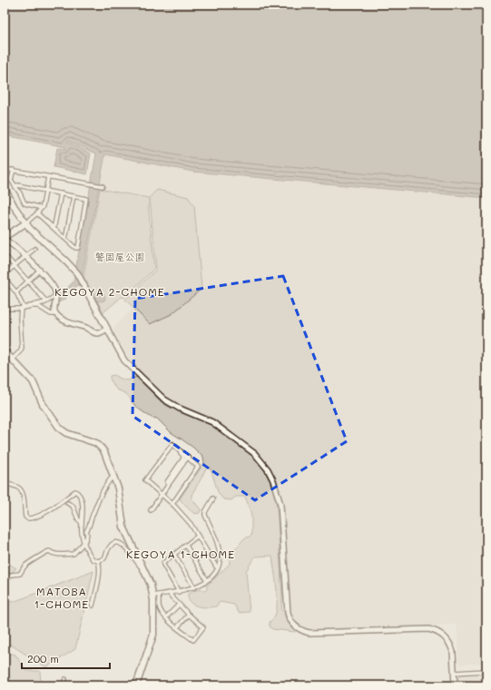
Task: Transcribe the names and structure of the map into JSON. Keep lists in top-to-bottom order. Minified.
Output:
{"districts":["KEGOYA 2-CHOME","KEGOYA 1-CHOME","MATOBA 1-CHOME"],"parks":["警固屋公園"],"scale_bar":"200 m"}
